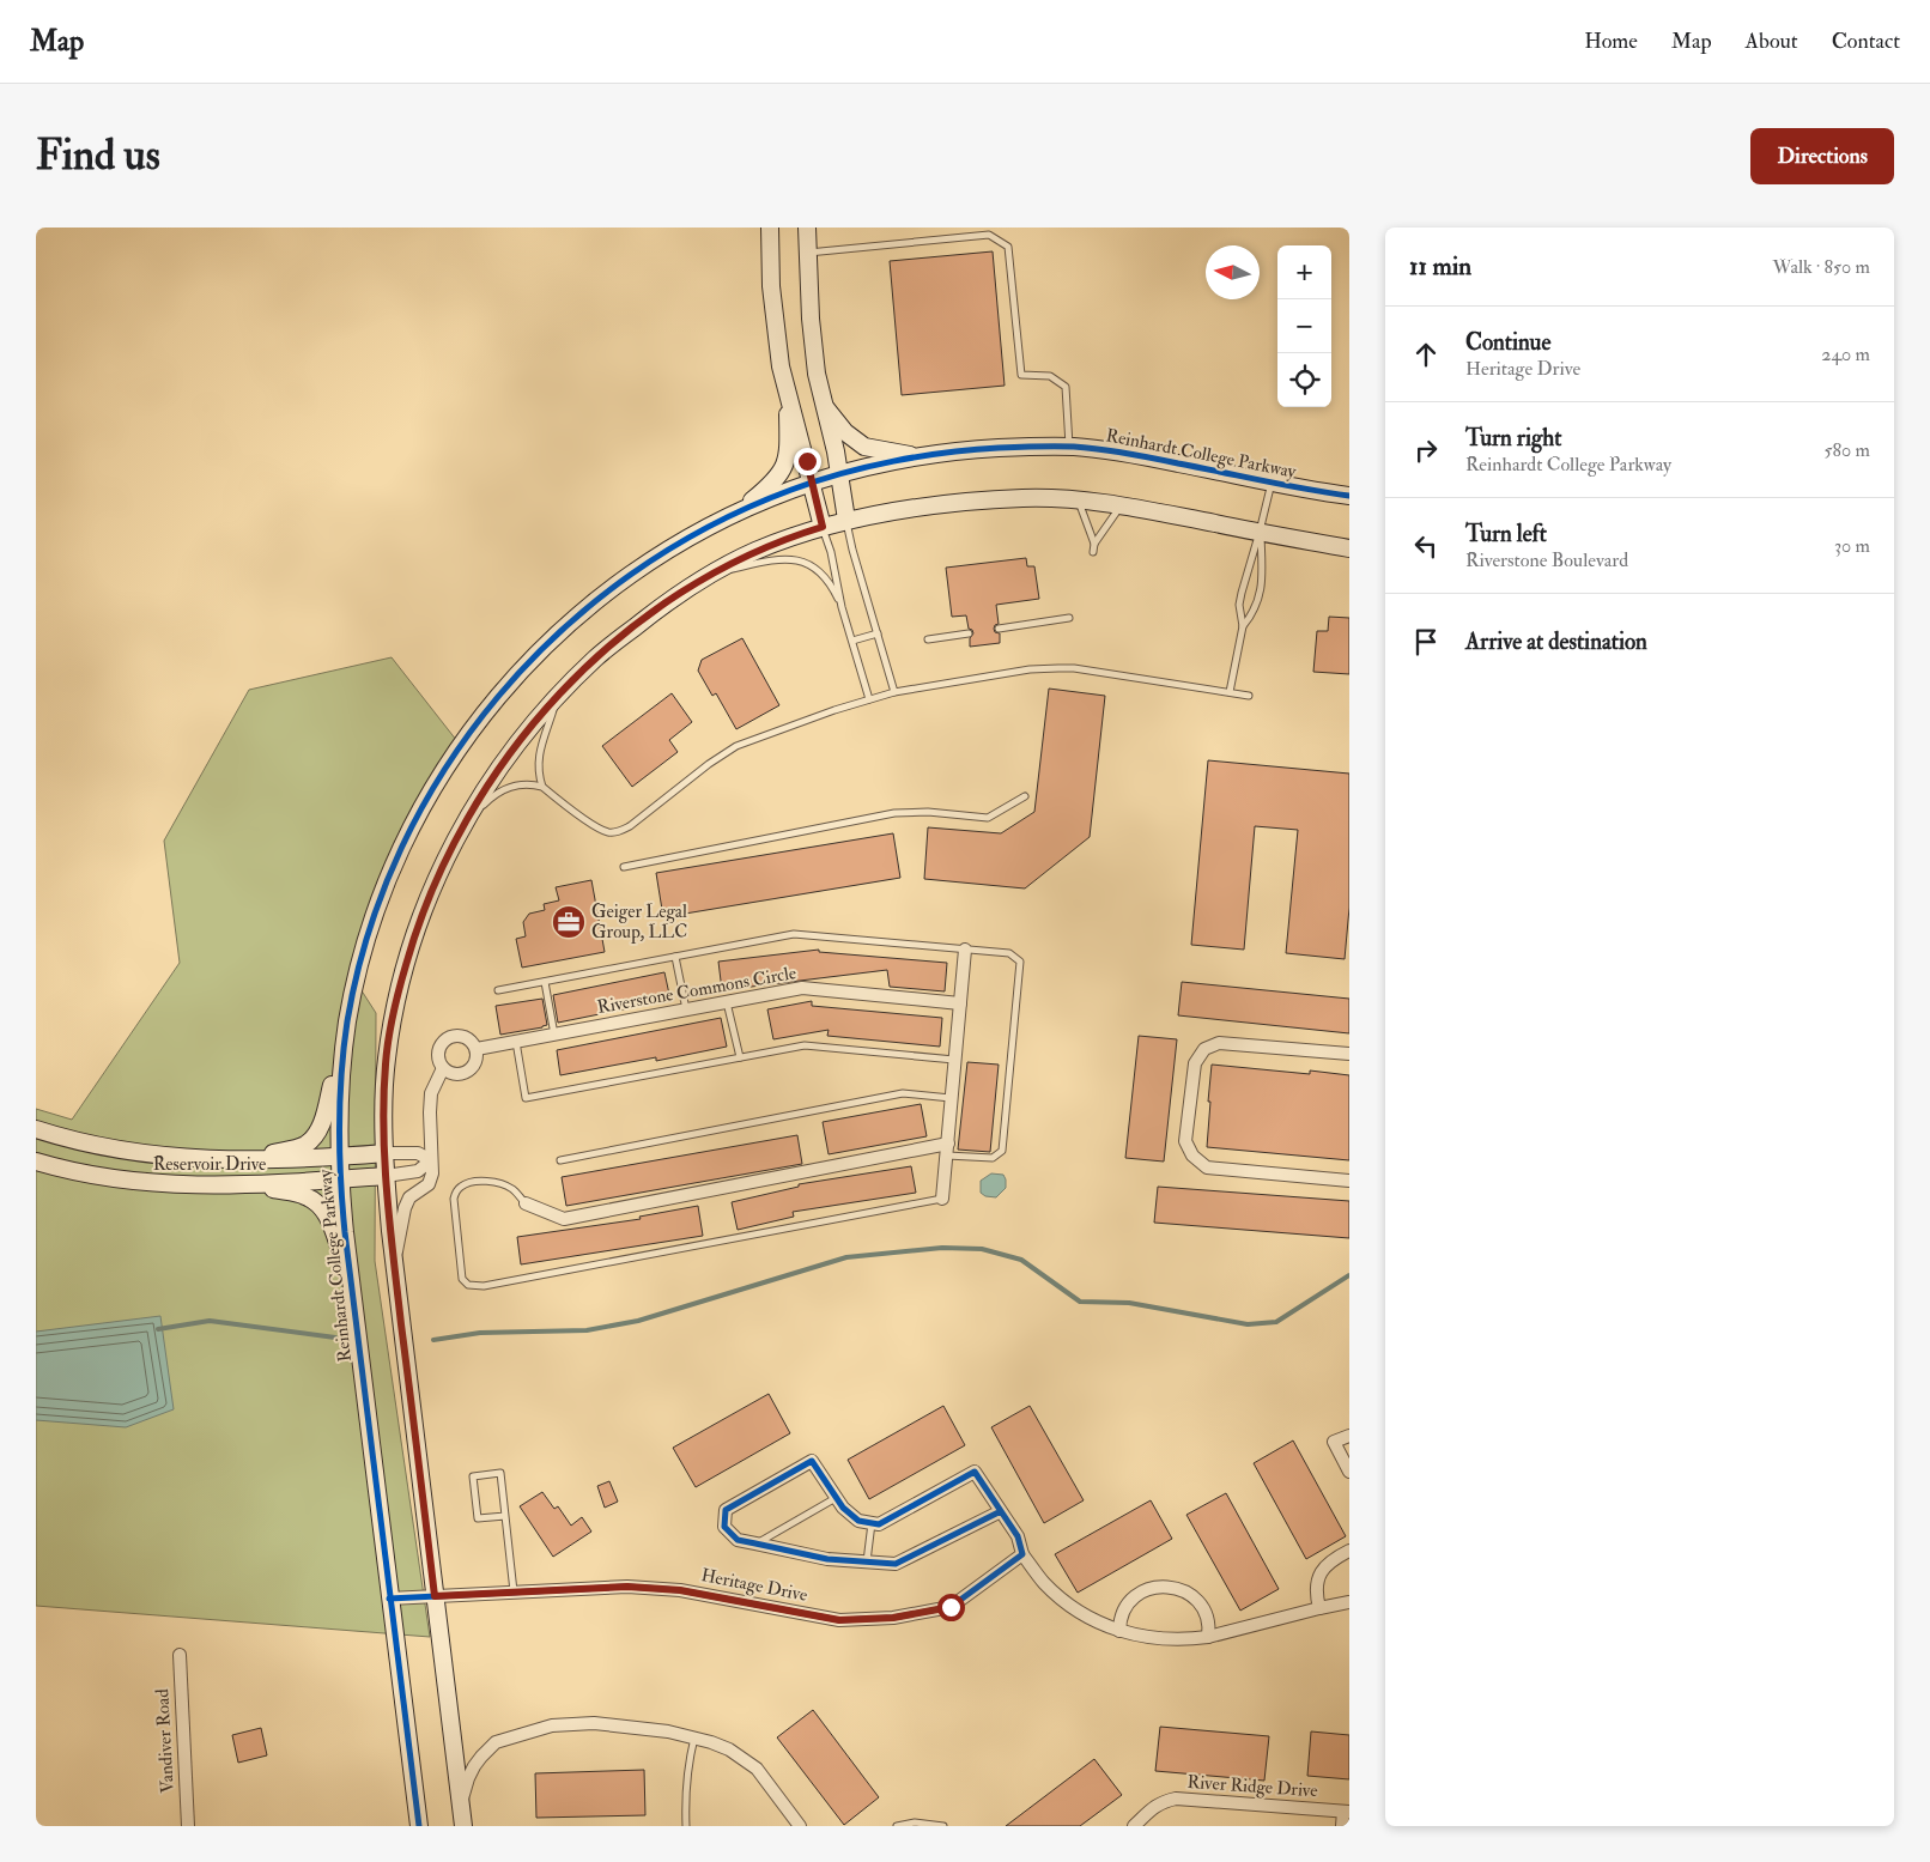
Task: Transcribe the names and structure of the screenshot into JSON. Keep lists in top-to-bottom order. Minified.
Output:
{"streets":{"street":["Reinhardt College Parkway","Riverstone Commons Circle","Reservoir Drive","Heritage Drive","Vandiver Road","River Ridge Drive"]},"crossings":[["Reinhardt College Parkway","Reservoir Drive"],["Reinhardt College Parkway","Heritage Drive"]],"places":{"office":["Geiger Legal Group, LLC"]},"north":"left","page":{"header":"Map","nav":["Home","Map","About","Contact"],"buttons":"Directions","title":"Find us","heading":["11 min","Walk · 850 m"],"map_buttons":["+","−"],"list":[["Continue","Heritage Drive","240 m"],["Turn right","Reinhardt College Parkway","580 m"],["Turn left","Riverstone Boulevard","30 m"],"Arrive at destination"]}}
